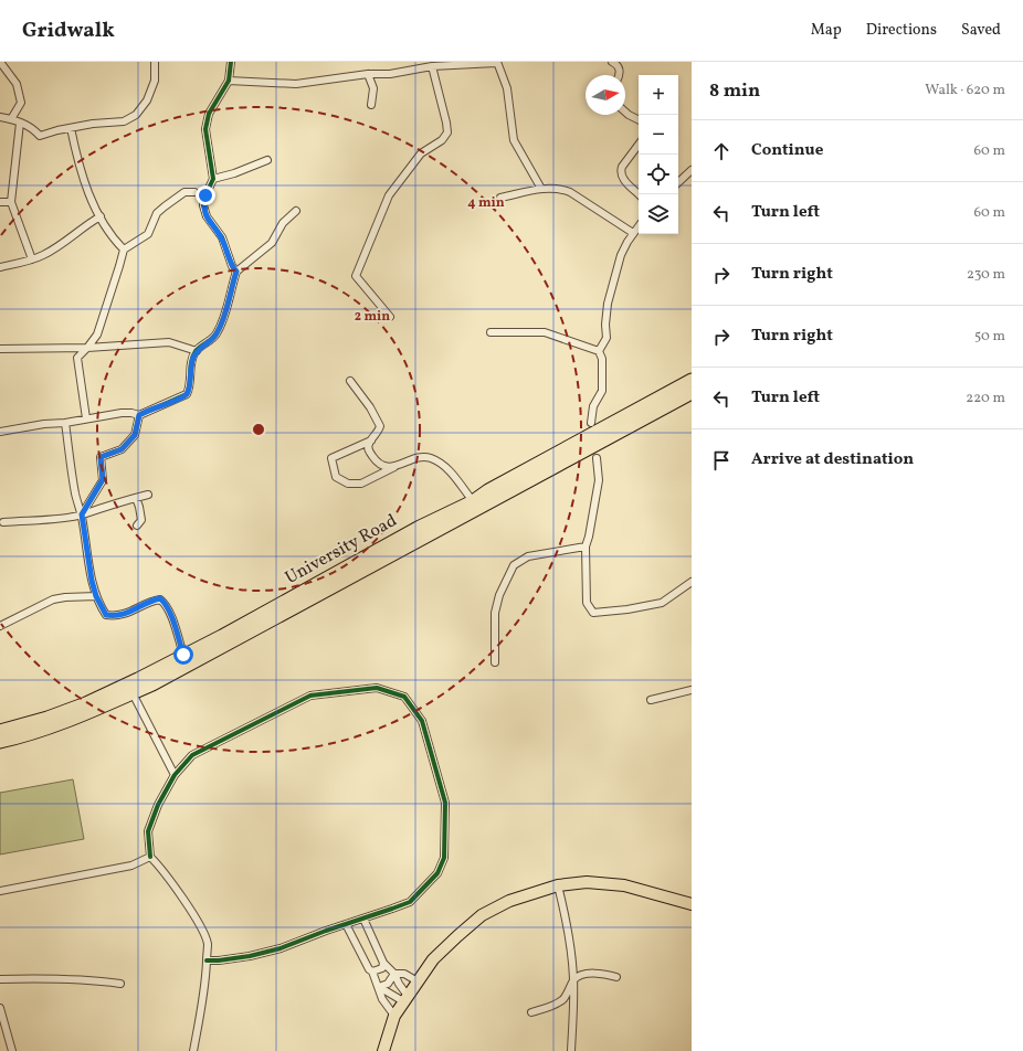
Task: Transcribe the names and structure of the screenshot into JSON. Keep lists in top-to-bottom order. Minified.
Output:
{"streets":{"highway":["University Road"]},"north":"right","page":{"header":"Gridwalk","nav":["Map","Directions","Saved"],"heading":["8 min","Walk · 620 m"],"map_buttons":["+","−"],"list":[["Continue","60 m"],["Turn left","60 m"],["Turn right","230 m"],["Turn right","50 m"],["Turn left","220 m"],"Arrive at destination"]},"rings":["4 min","2 min"]}
